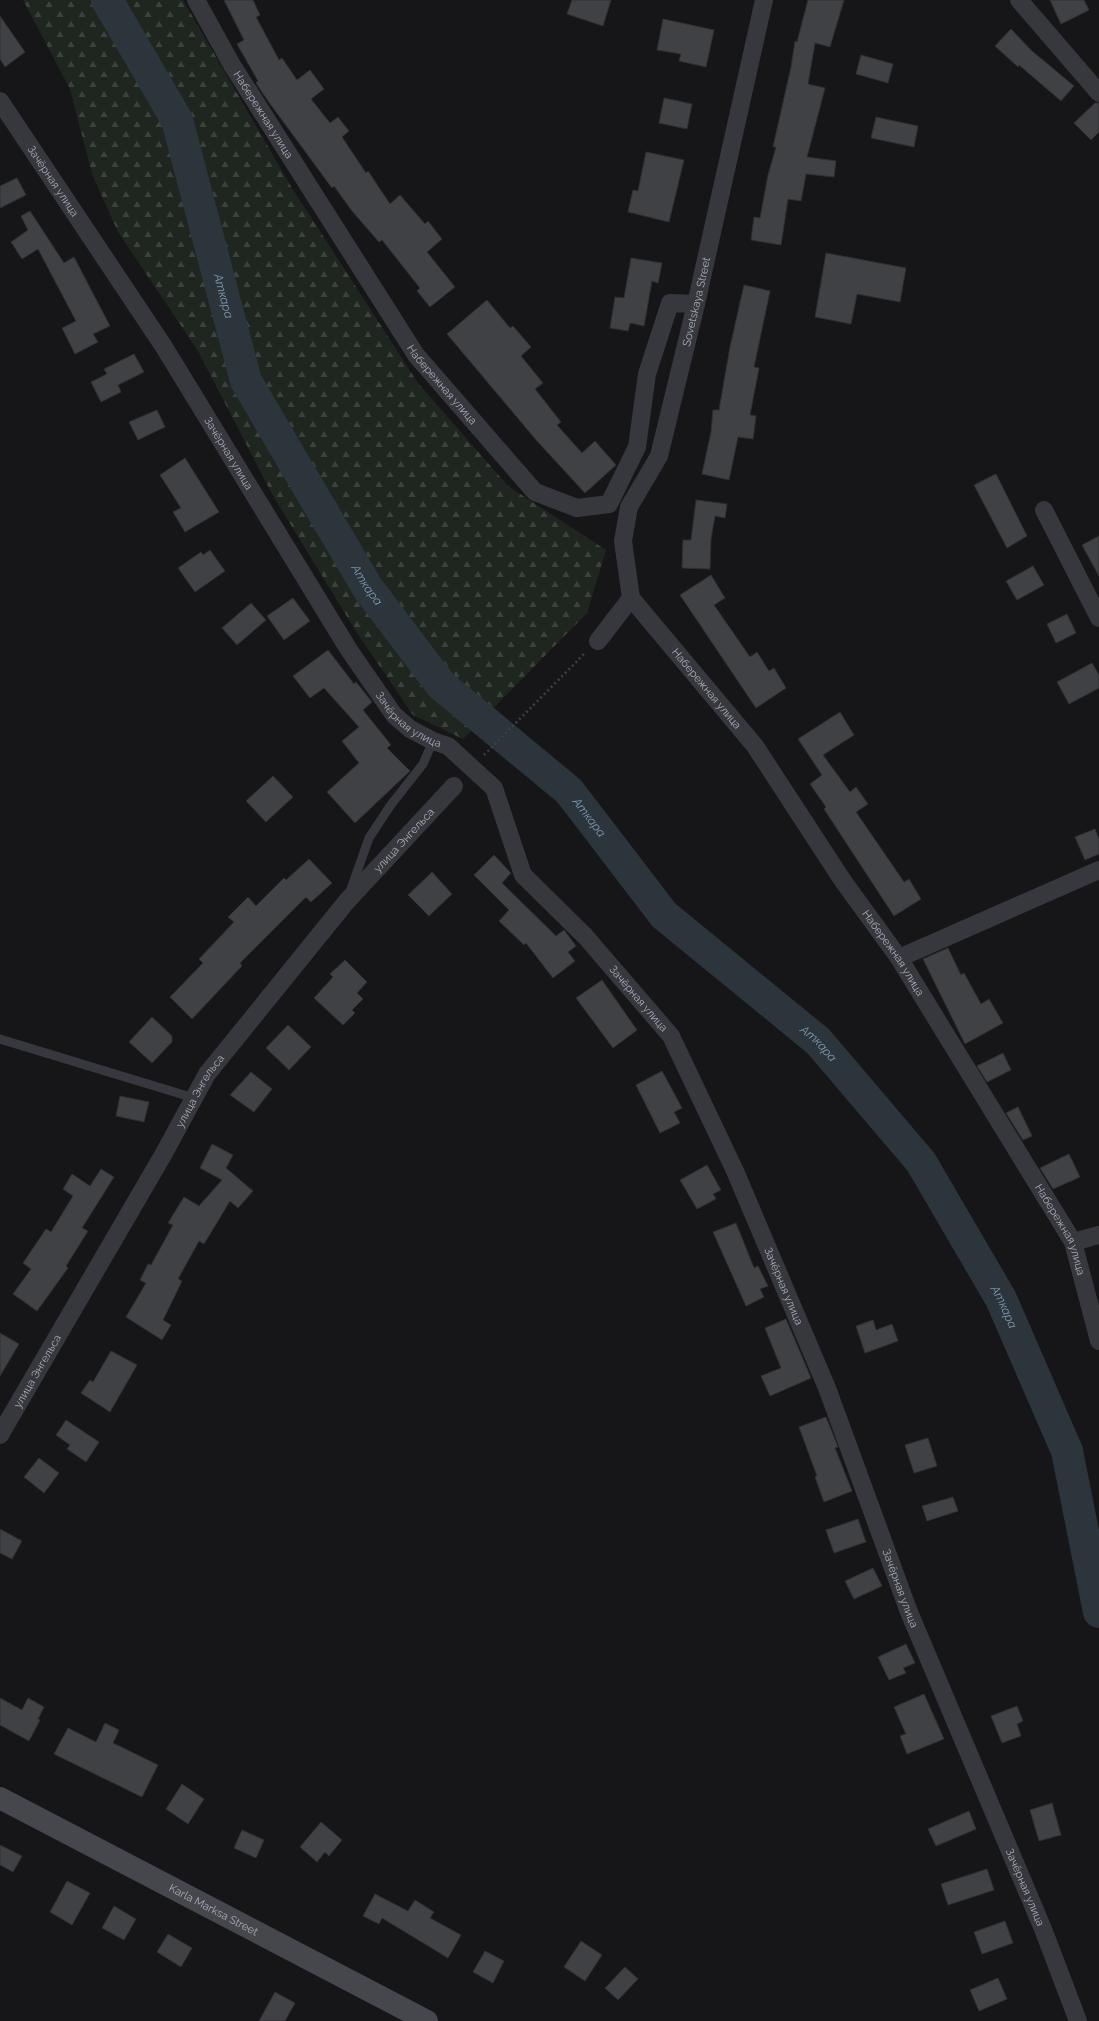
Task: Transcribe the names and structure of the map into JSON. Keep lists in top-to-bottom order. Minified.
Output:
{"streets":{"street":["Набережная улица","Зачёрная улица","Sovetskaya Street","улица Энгельса","Karla Marksa Street"]},"crossings":[["Набережная улица","Sovetskaya Street"]],"water":["Аткара"]}
